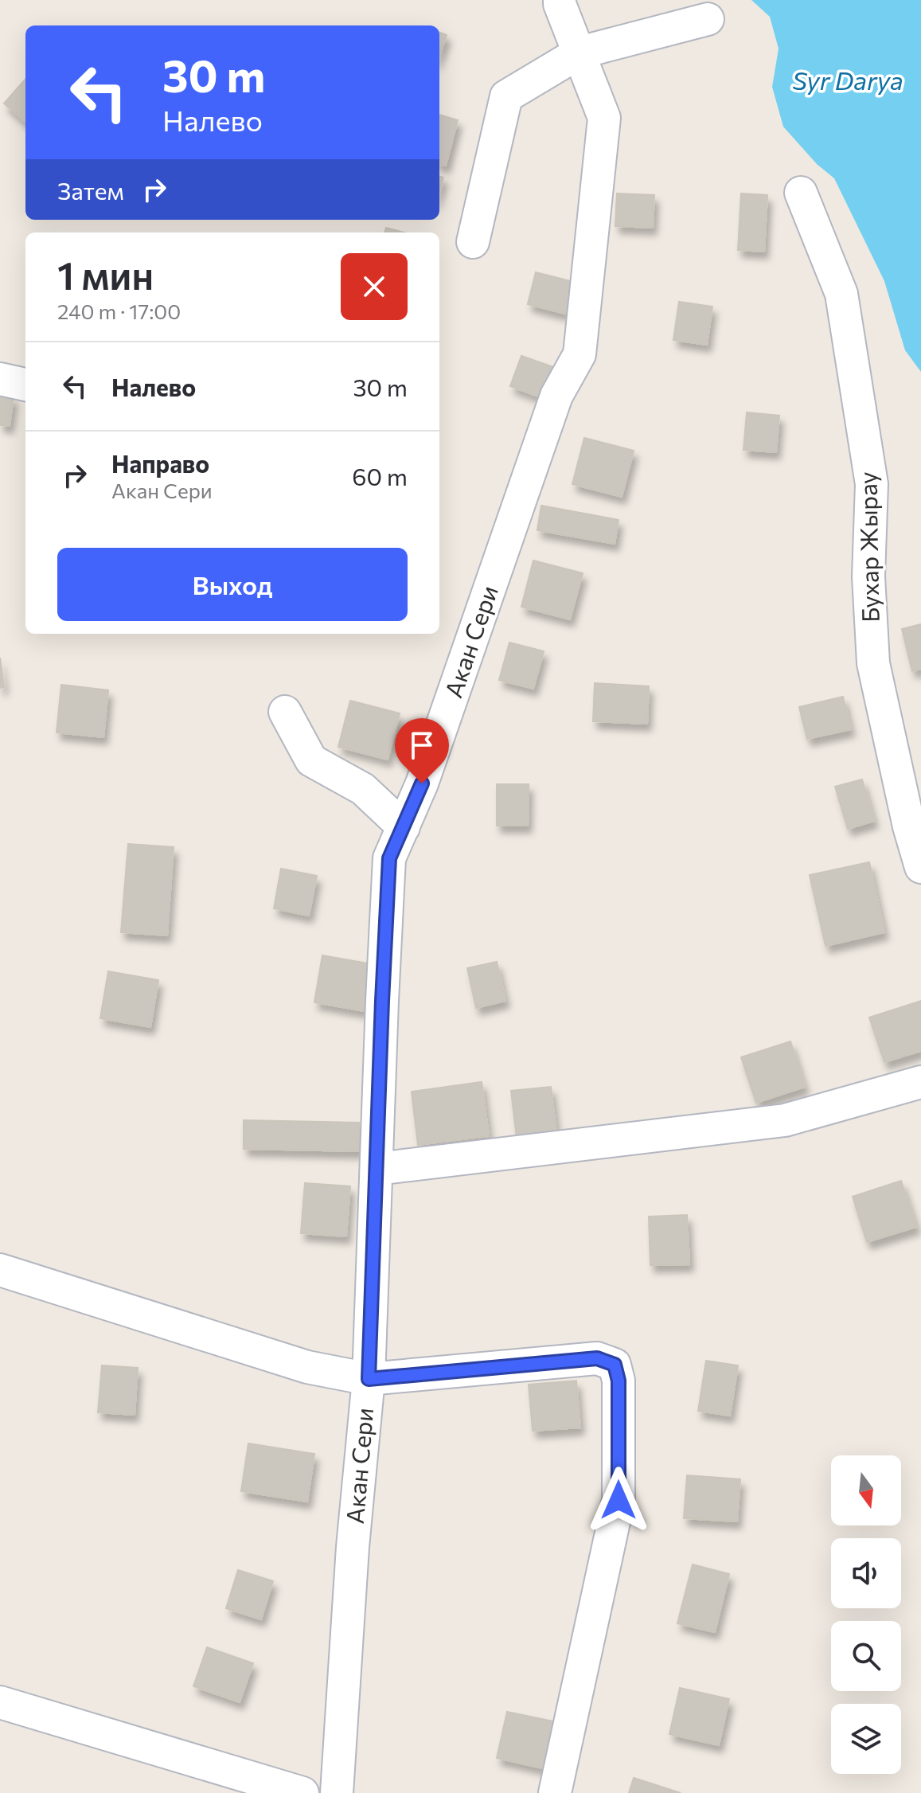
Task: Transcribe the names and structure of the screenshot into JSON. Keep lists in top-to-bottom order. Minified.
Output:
{"streets":{"street":["Бухар Жырау","Акан Сери"]},"water":["Syr Darya"],"north":"bottom","page":{"turn":["30 m","Налево"],"then":"Затем","heading":["1 мин","240 m · 17:00"],"list":[{"name":"Налево","value":"30 m"},{"name":"Направо","note":"Акан Сери","value":"60 m"}],"buttons":"Выход"}}
